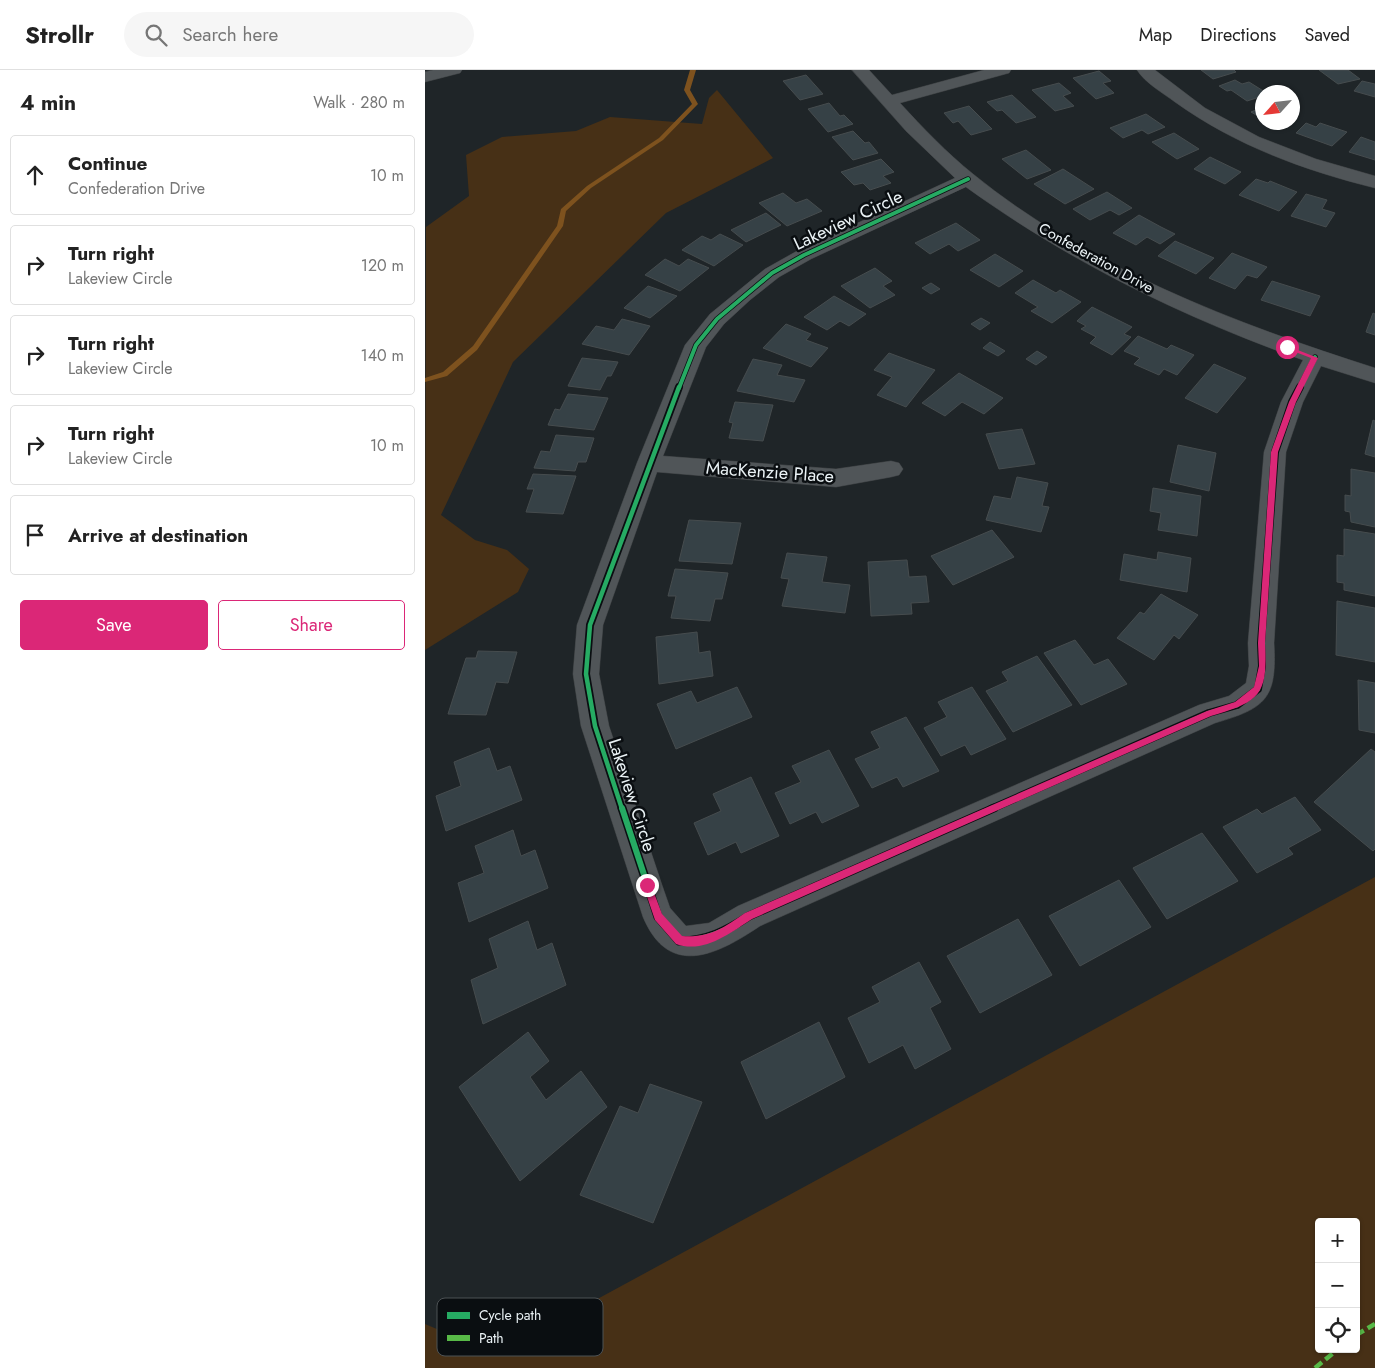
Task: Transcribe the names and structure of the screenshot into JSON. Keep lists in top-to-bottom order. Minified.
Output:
{"streets":{"street":["Lakeview Circle","Confederation Drive","MacKenzie Place"]},"crossings":[["Lakeview Circle","Confederation Drive"],["Lakeview Circle","MacKenzie Place"]],"legend":["Cycle path","Path"],"north":"bottom left","page":{"header":"Strollr","search":"Search here","nav":["Map","Directions","Saved"],"heading":["4 min","Walk · 280 m"],"list":[["Continue","Confederation Drive","10 m"],["Turn right","Lakeview Circle","120 m"],["Turn right","Lakeview Circle","140 m"],["Turn right","Lakeview Circle","10 m"],"Arrive at destination"],"buttons":["Save","Share"],"map_buttons":["+","−"]}}
